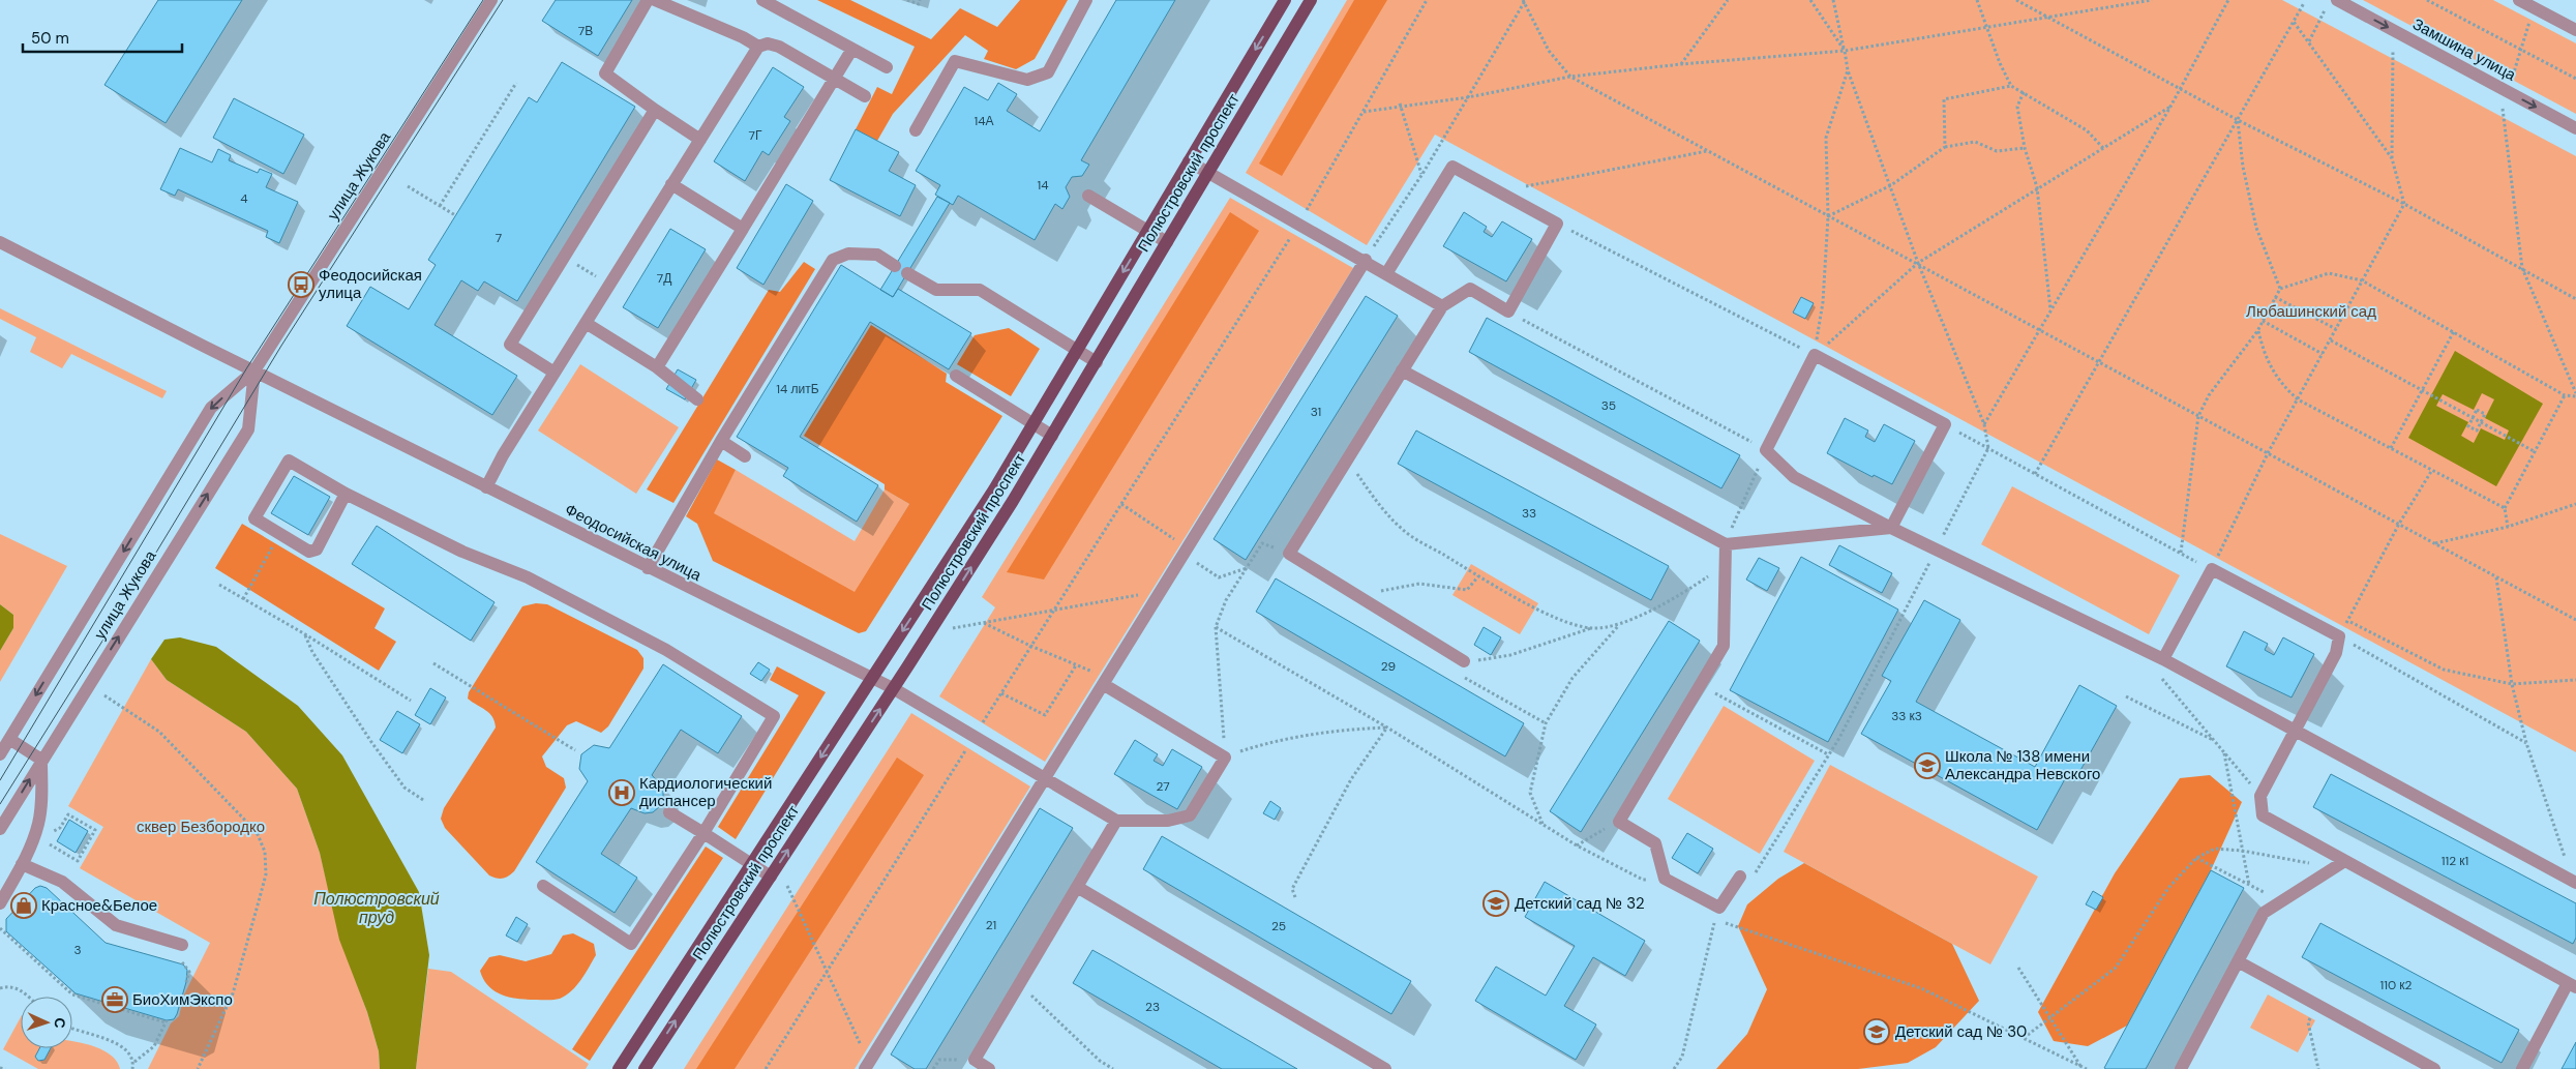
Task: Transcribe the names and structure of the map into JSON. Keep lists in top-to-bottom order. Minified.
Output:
{"streets":{"main road":["Полюстровский проспект"],"street":["Замшина улица","улица Жукова","Феодосийская улица"]},"crossings":[["Полюстровский проспект","Феодосийская улица"],["улица Жукова","Феодосийская улица"]],"one_way":["Замшина улица"],"water":["Полюстровский пруд"],"parks":["Любашинский сад","сквер Безбородко"],"places":{"bus stop":["Феодосийская улица"],"school or university":["Школа № 138 имени Александра Невского","Детский сад № 32","Детский сад № 30"],"hospital":["Кардиологический диспансер"],"shop":["Красное&Белое"],"office":["БиоХимЭкспо"]},"house_numbers":["7В","14А","7Г","14","4","7","7Д","14 литБ","35","31","33","29","33 к3","27","112 к1","21","25","3","110 к2","23"],"scale_bar":"50 m","north":"right"}
